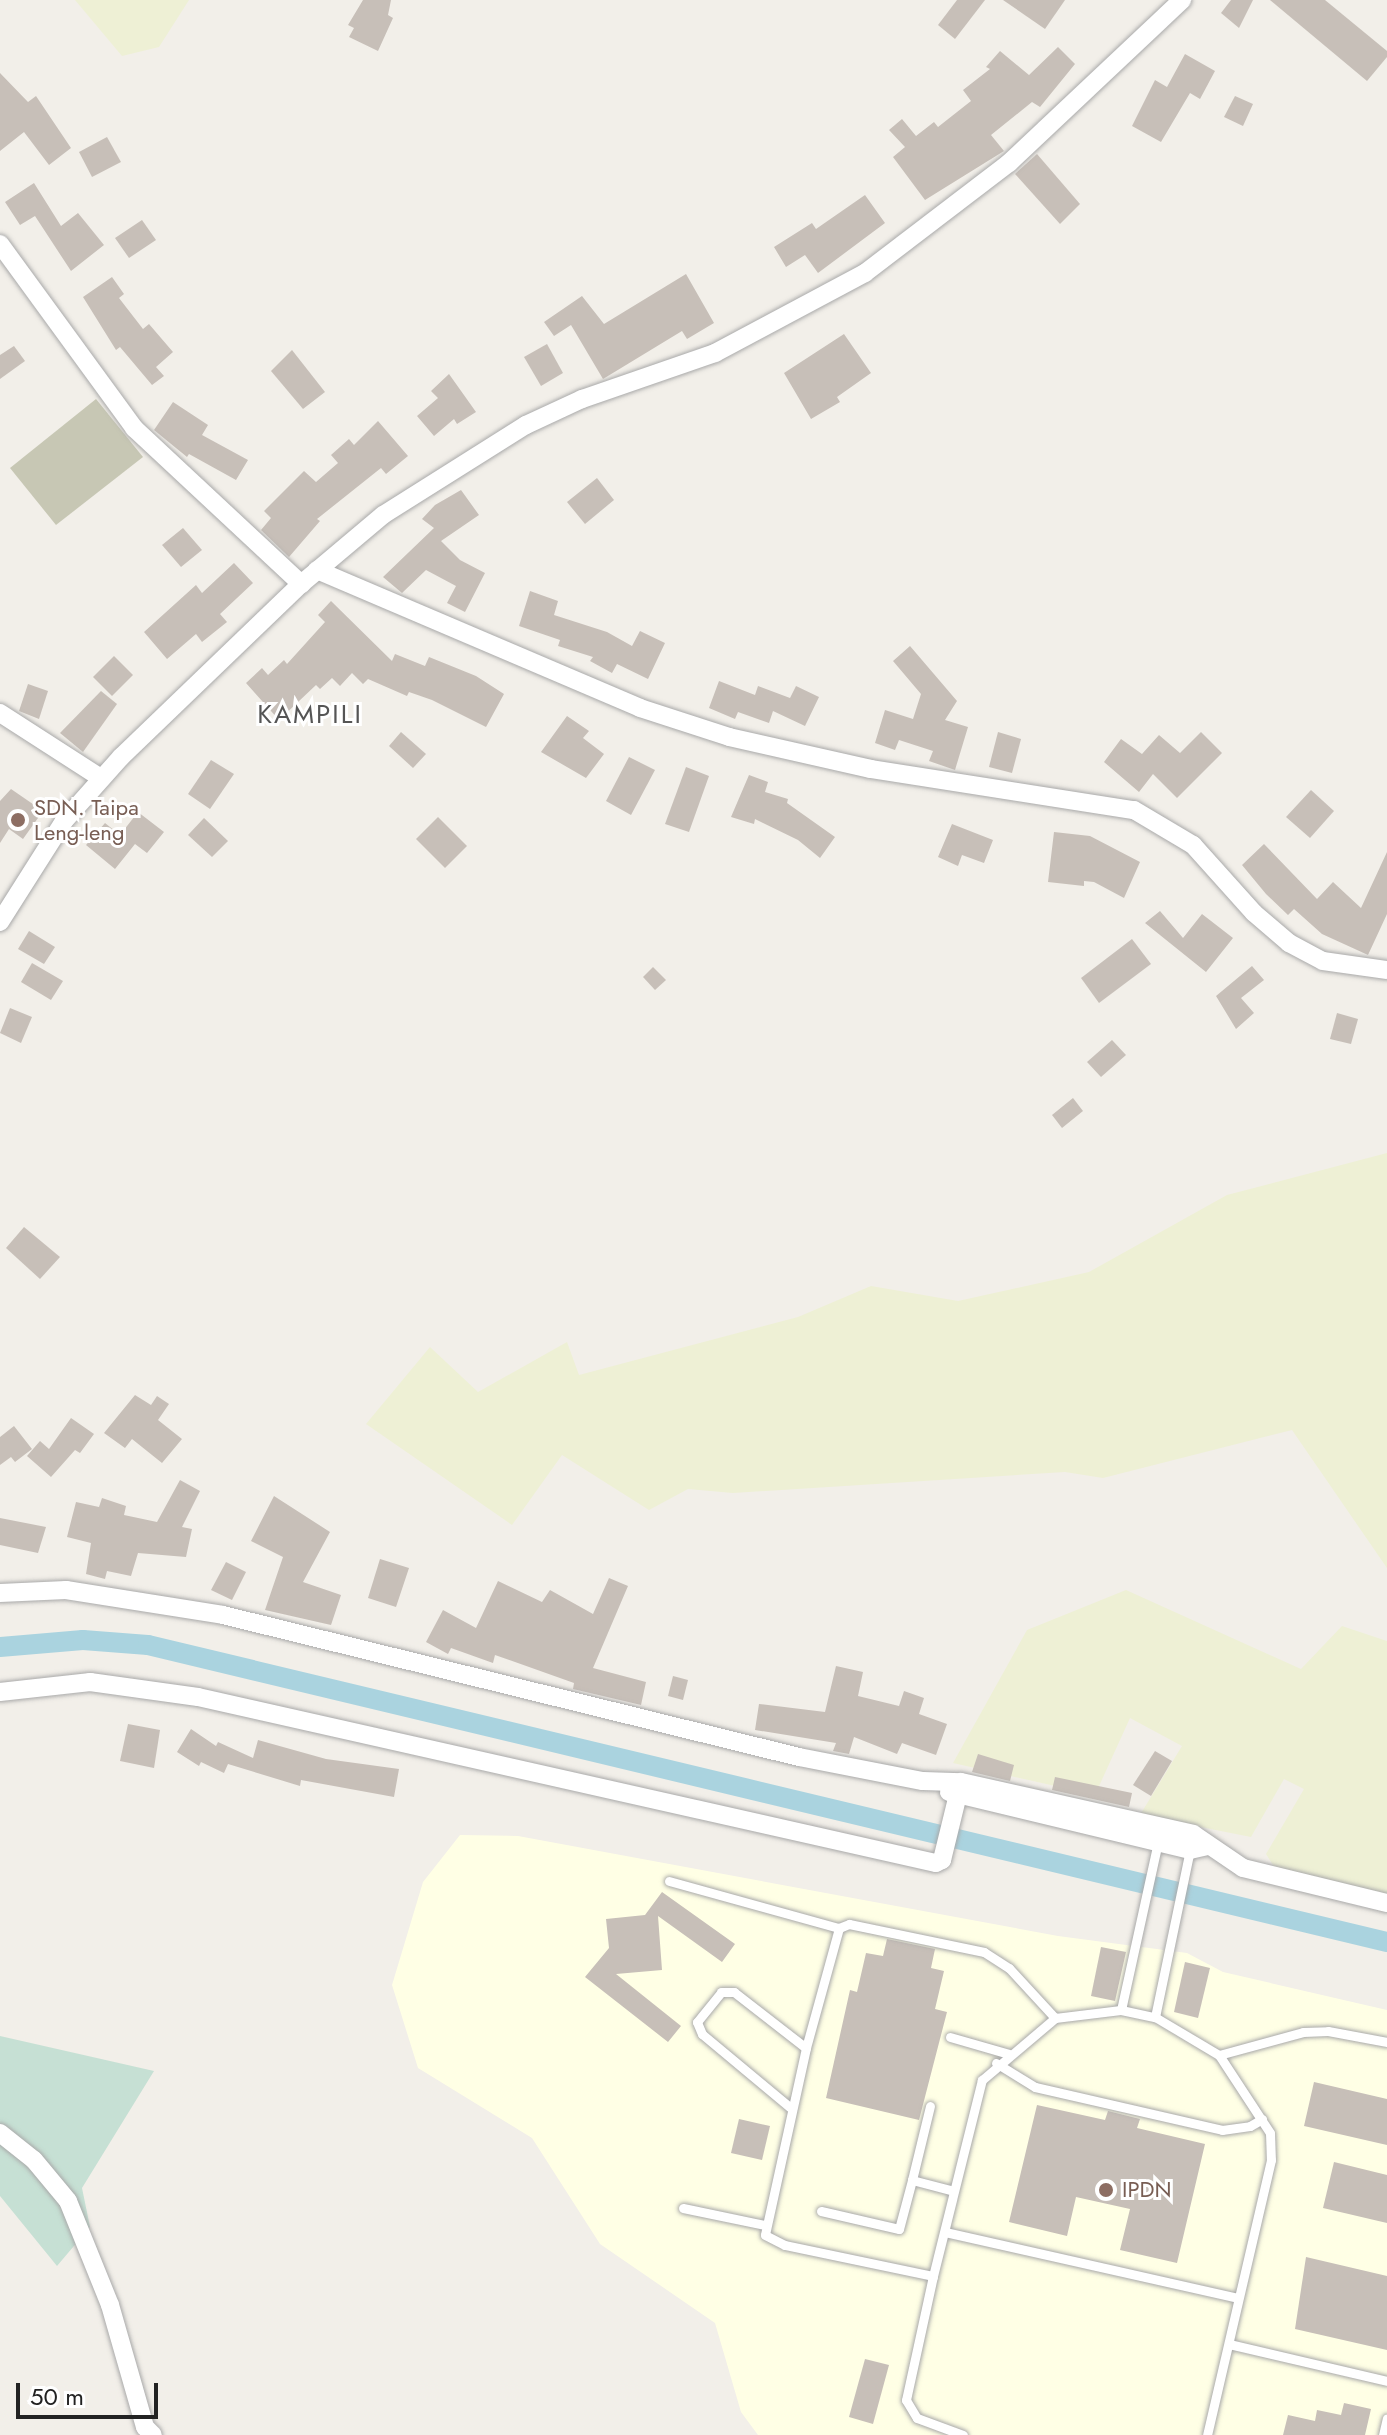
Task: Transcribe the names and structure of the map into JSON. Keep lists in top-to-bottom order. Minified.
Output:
{"districts":["KAMPILI"],"places":["SDN. Taipa Leng-leng","IPDN"],"scale_bar":"50 m"}
